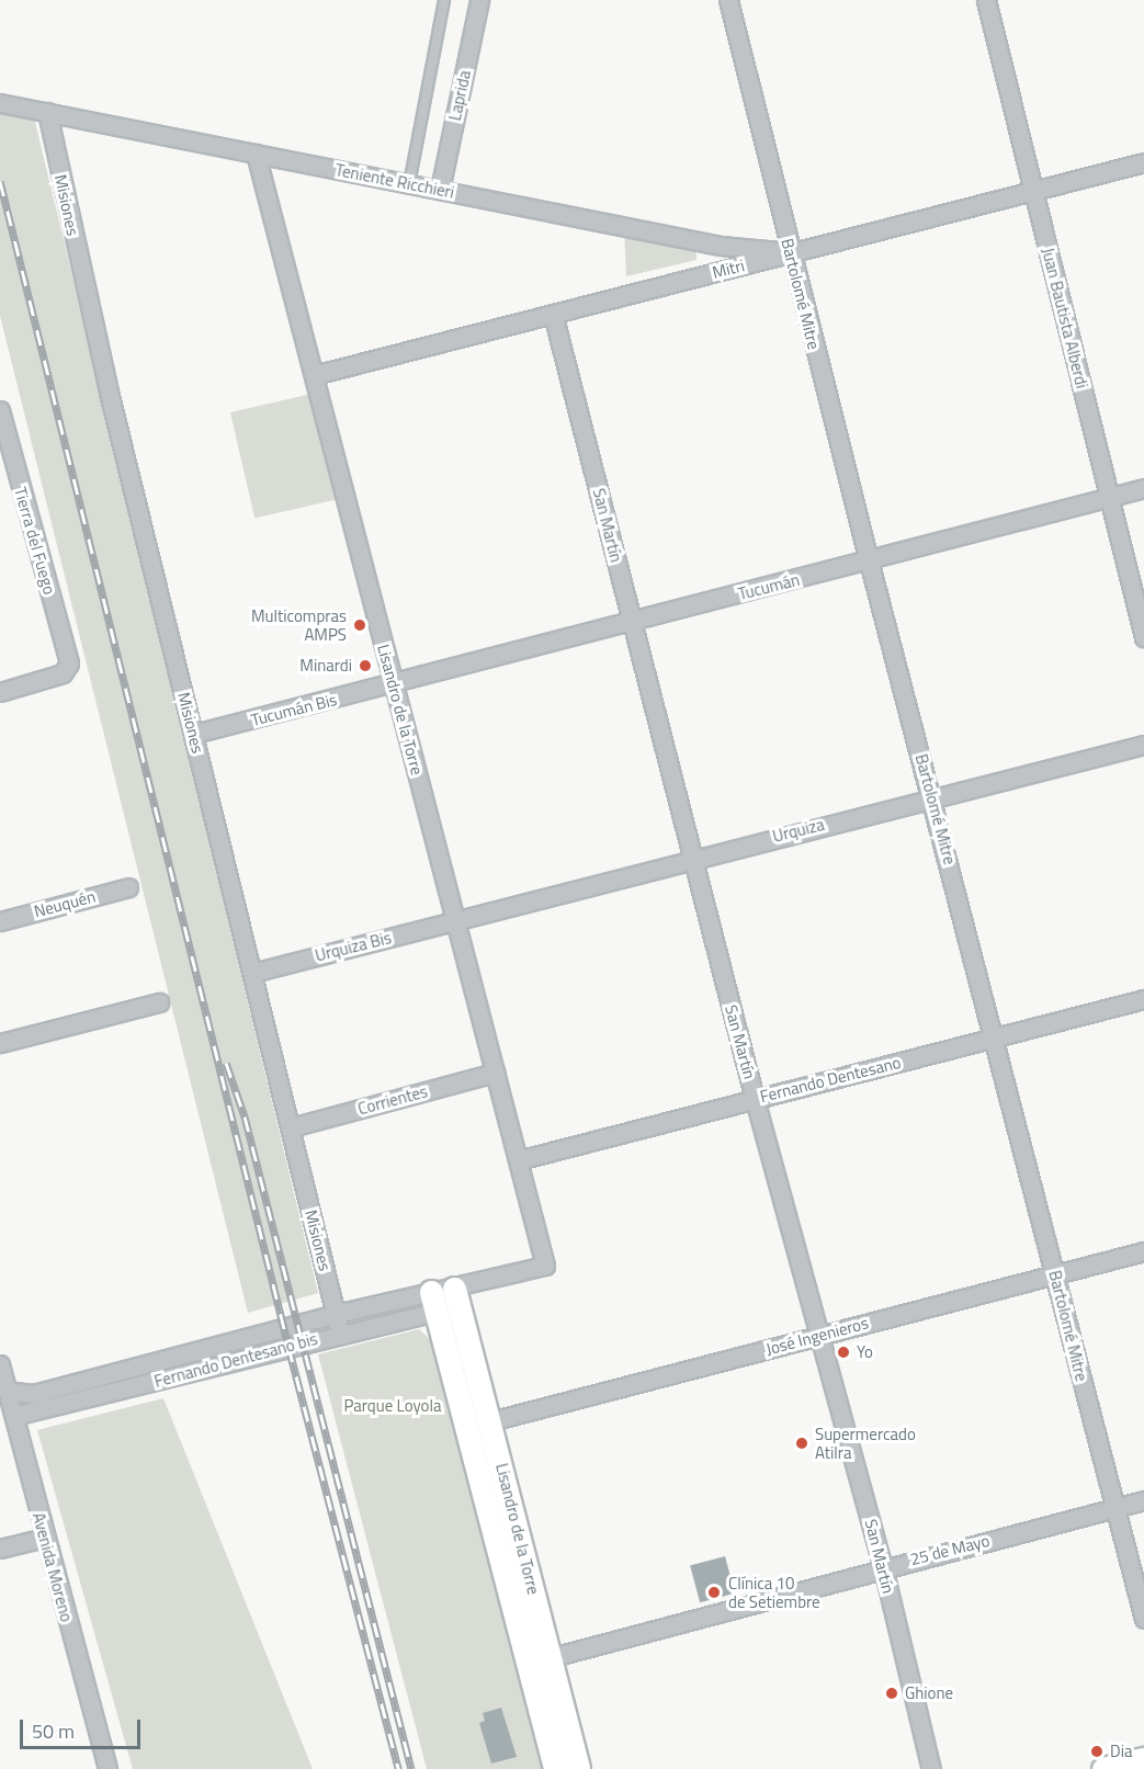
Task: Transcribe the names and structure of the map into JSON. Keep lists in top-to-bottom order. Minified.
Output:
{"streets":{"street":["Laprida","Teniente Ricchieri","Misiones","Mitri","Bartolomé Mitre","Juan Bautista Alberdi","San Martín","Tierra del Fuego","Tucumán","Tucumán Bis","Lisandro de la Torre","Urquiza","Neuquén","Urquiza Bis","Fernando Dentesano","Corrientes","José Ingenieros","Fernando Dentesano bis","25 de Mayo","Avenida Moreno"]},"crossings":[["Laprida","Teniente Ricchieri"],["Teniente Ricchieri","Misiones"],["Teniente Ricchieri","Mitri"],["Teniente Ricchieri","Bartolomé Mitre"],["Teniente Ricchieri","Lisandro de la Torre"],["Misiones","Tucumán Bis"],["Misiones","Urquiza Bis"],["Misiones","Corrientes"],["Misiones","Fernando Dentesano bis"],["Mitri","Bartolomé Mitre"],["Mitri","Juan Bautista Alberdi"],["Mitri","San Martín"],["Mitri","Lisandro de la Torre"],["Bartolomé Mitre","Tucumán"],["Bartolomé Mitre","Urquiza"],["Bartolomé Mitre","Fernando Dentesano"],["Bartolomé Mitre","José Ingenieros"],["Bartolomé Mitre","25 de Mayo"],["Juan Bautista Alberdi","Tucumán"],["San Martín","Tucumán"],["San Martín","Urquiza"],["San Martín","Fernando Dentesano"],["San Martín","José Ingenieros"],["San Martín","25 de Mayo"],["Tucumán","Tucumán Bis"],["Tucumán","Lisandro de la Torre"],["Tucumán Bis","Lisandro de la Torre"],["Lisandro de la Torre","Urquiza"],["Lisandro de la Torre","Urquiza Bis"],["Lisandro de la Torre","Fernando Dentesano"],["Lisandro de la Torre","Corrientes"],["Lisandro de la Torre","José Ingenieros"],["Lisandro de la Torre","Fernando Dentesano bis"],["Lisandro de la Torre","25 de Mayo"],["Urquiza","Urquiza Bis"],["Fernando Dentesano bis","Avenida Moreno"]],"parks":["Parque Loyola"],"places":["Multicompras AMPS","Minardi","Yo","Supermercado Atilra","Clínica 10 de Setiembre","Ghione","Dia"],"scale_bar":"50 m"}
